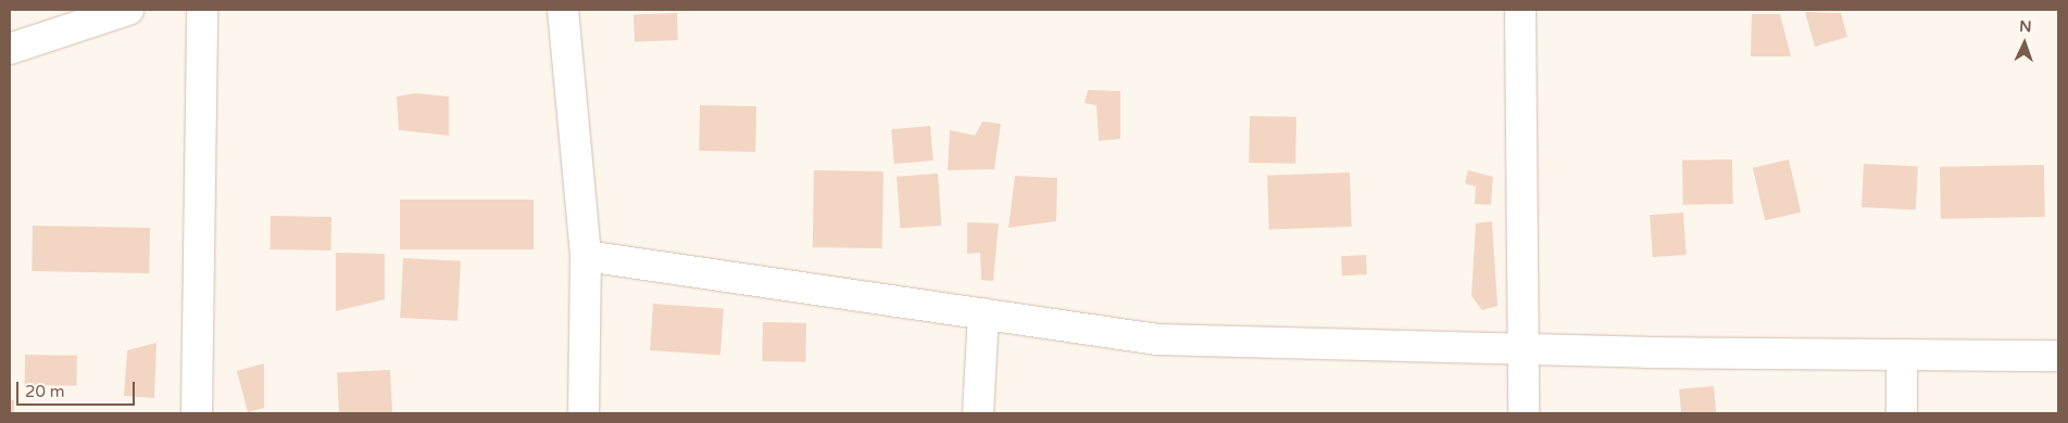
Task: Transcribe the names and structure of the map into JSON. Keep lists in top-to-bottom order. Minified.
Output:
{"scale_bar":"20 m","north":"top"}
